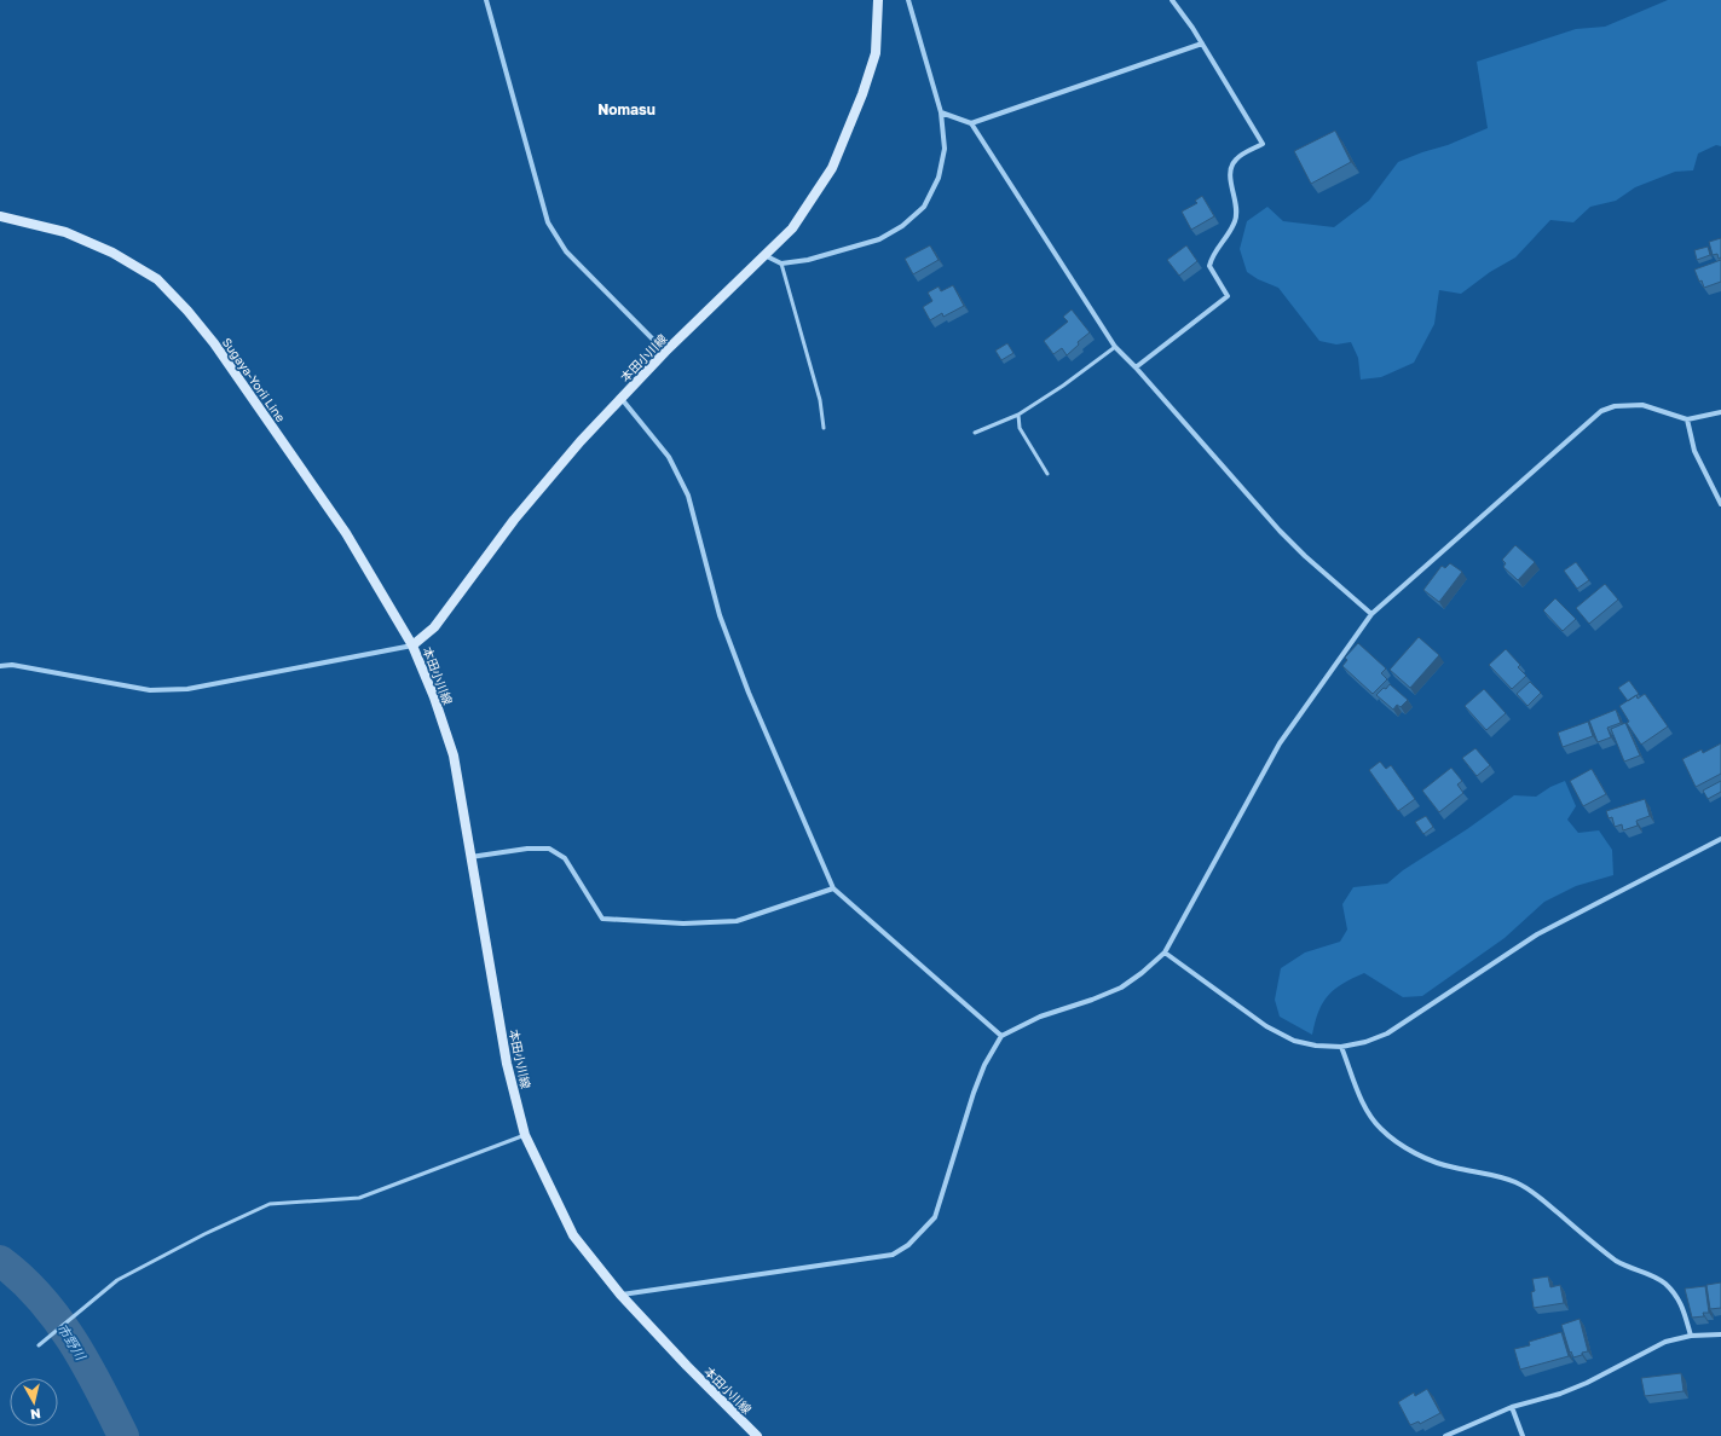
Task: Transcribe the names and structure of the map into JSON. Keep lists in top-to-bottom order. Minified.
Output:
{"streets":{"main road":["本田小川線","Sugaya-Yorii Line"]},"crossings":[["本田小川線","Sugaya-Yorii Line"]],"districts":["Nomasu"],"water":["市野川"],"north":"bottom"}
